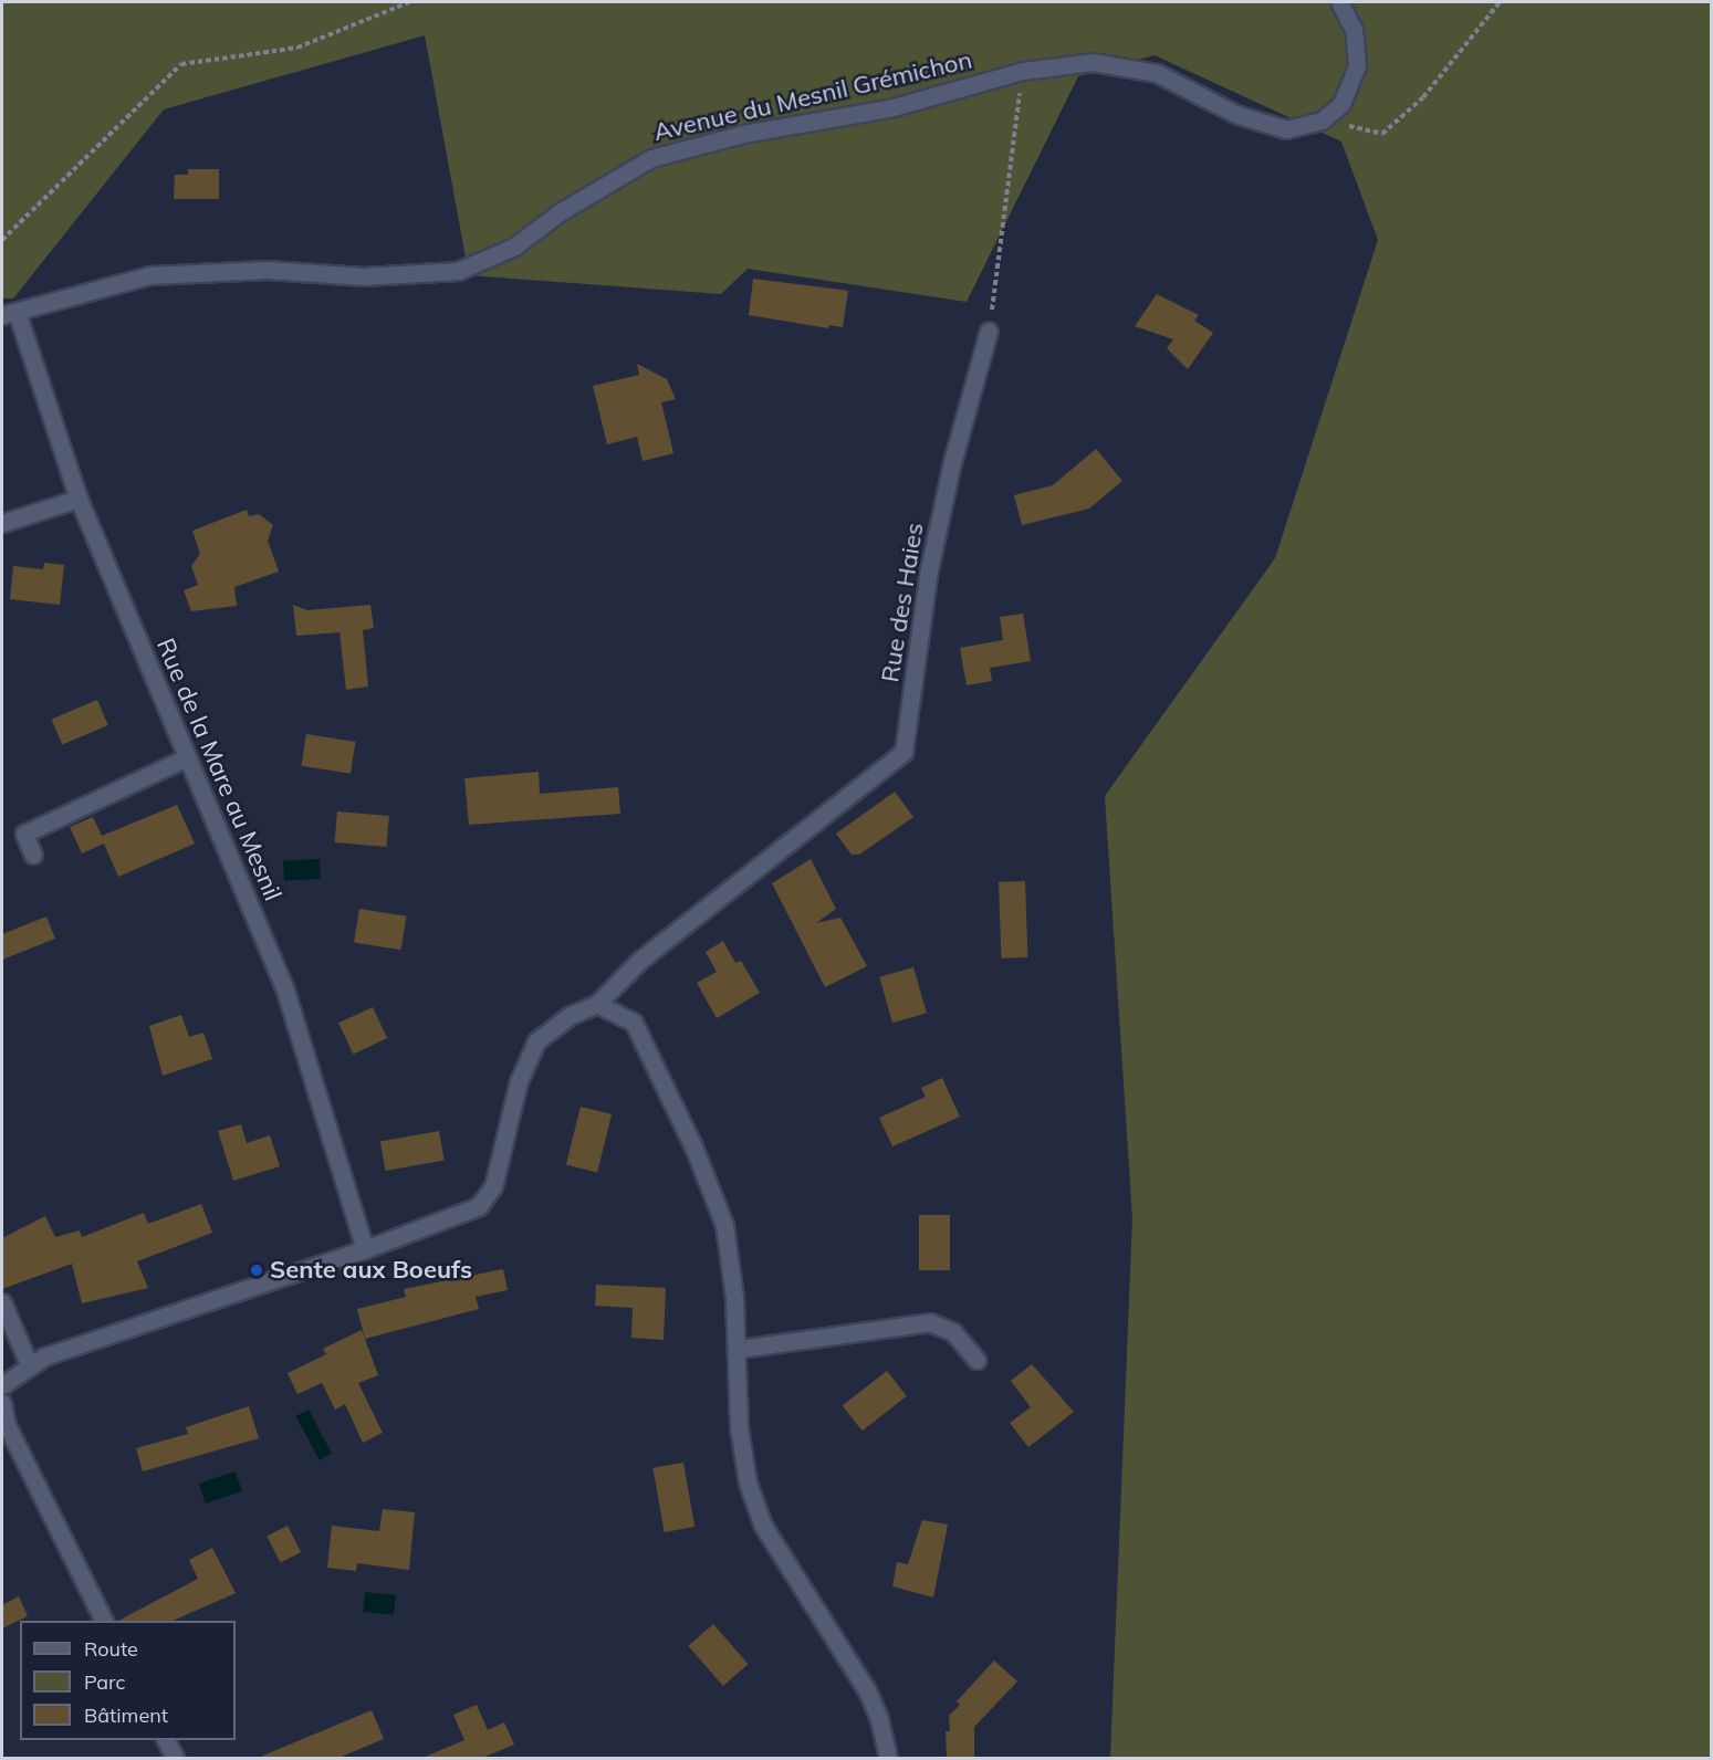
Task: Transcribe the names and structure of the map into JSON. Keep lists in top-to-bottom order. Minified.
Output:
{"streets":{"street":["Avenue du Mesnil Grémichon","Rue des Haies","Rue de la Mare au Mesnil"]},"crossings":[["Avenue du Mesnil Grémichon","Rue de la Mare au Mesnil"]],"places":["Sente aux Boeufs"],"legend":["Route","Parc","Bâtiment"]}
